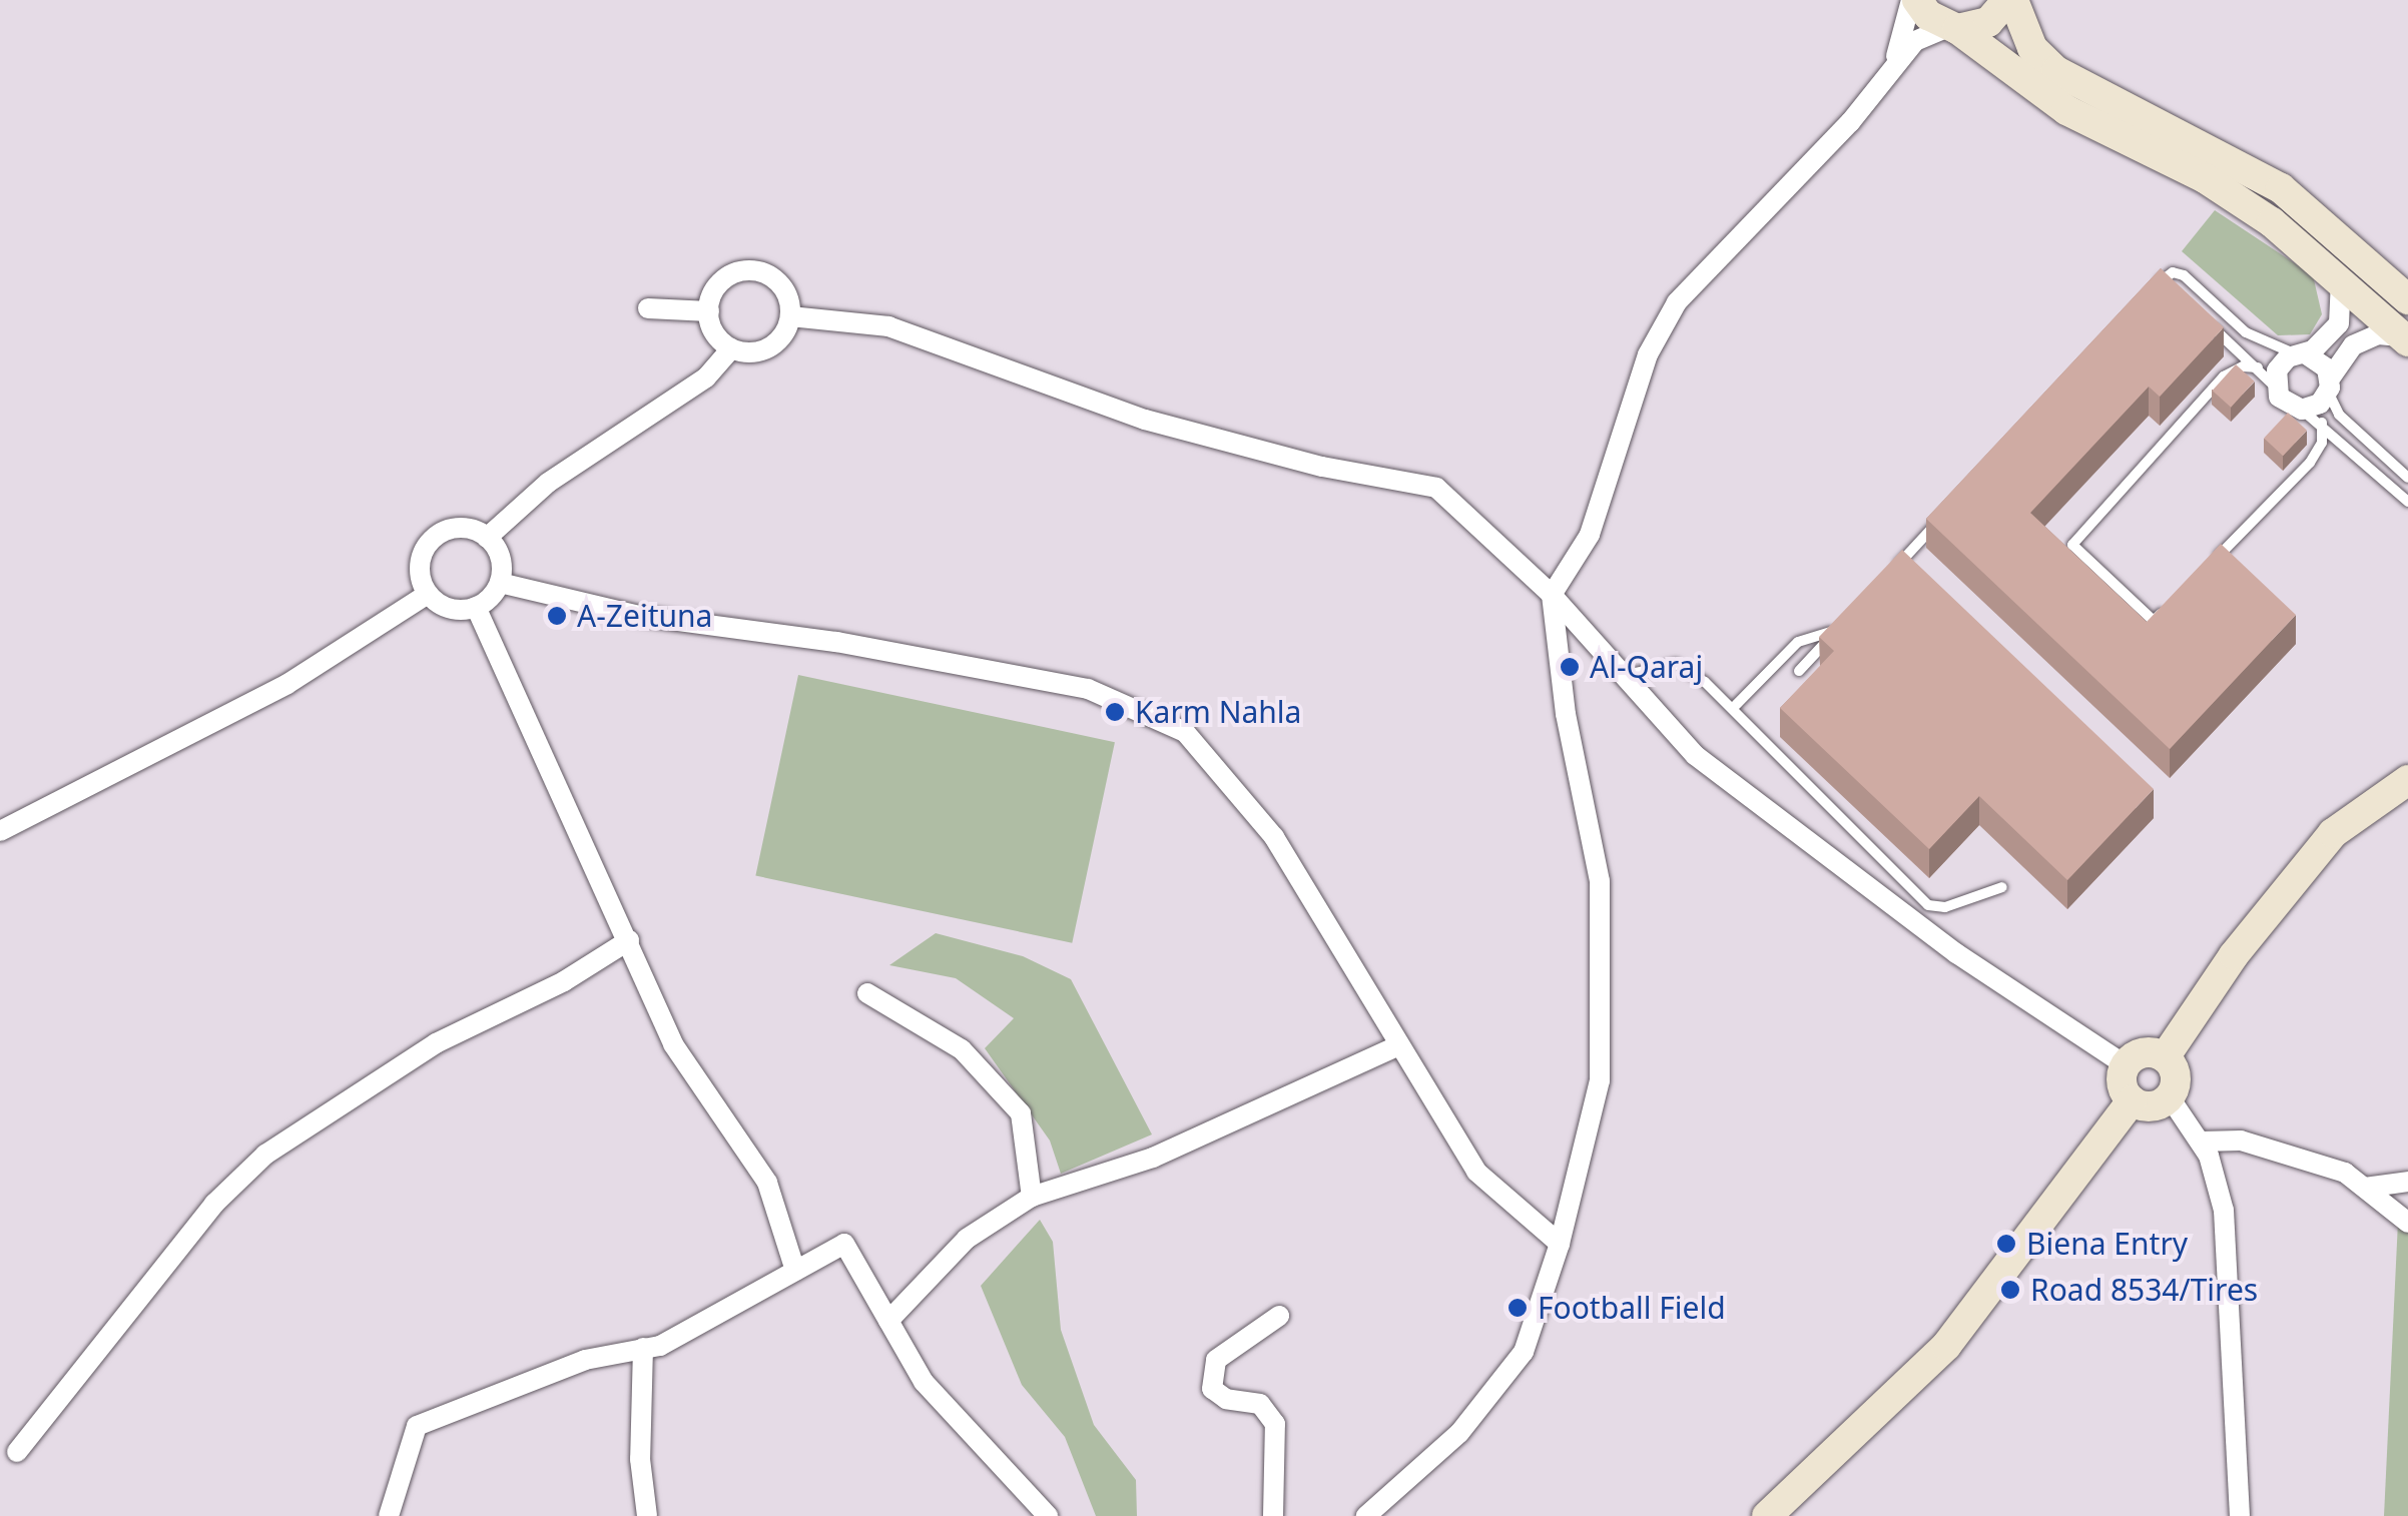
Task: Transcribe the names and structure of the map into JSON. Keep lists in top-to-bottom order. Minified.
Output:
{"places":["A-Zeituna","Al-Qaraj","Karm Nahla","Biena Entry","Road 8534/Tires","Football Field"]}
